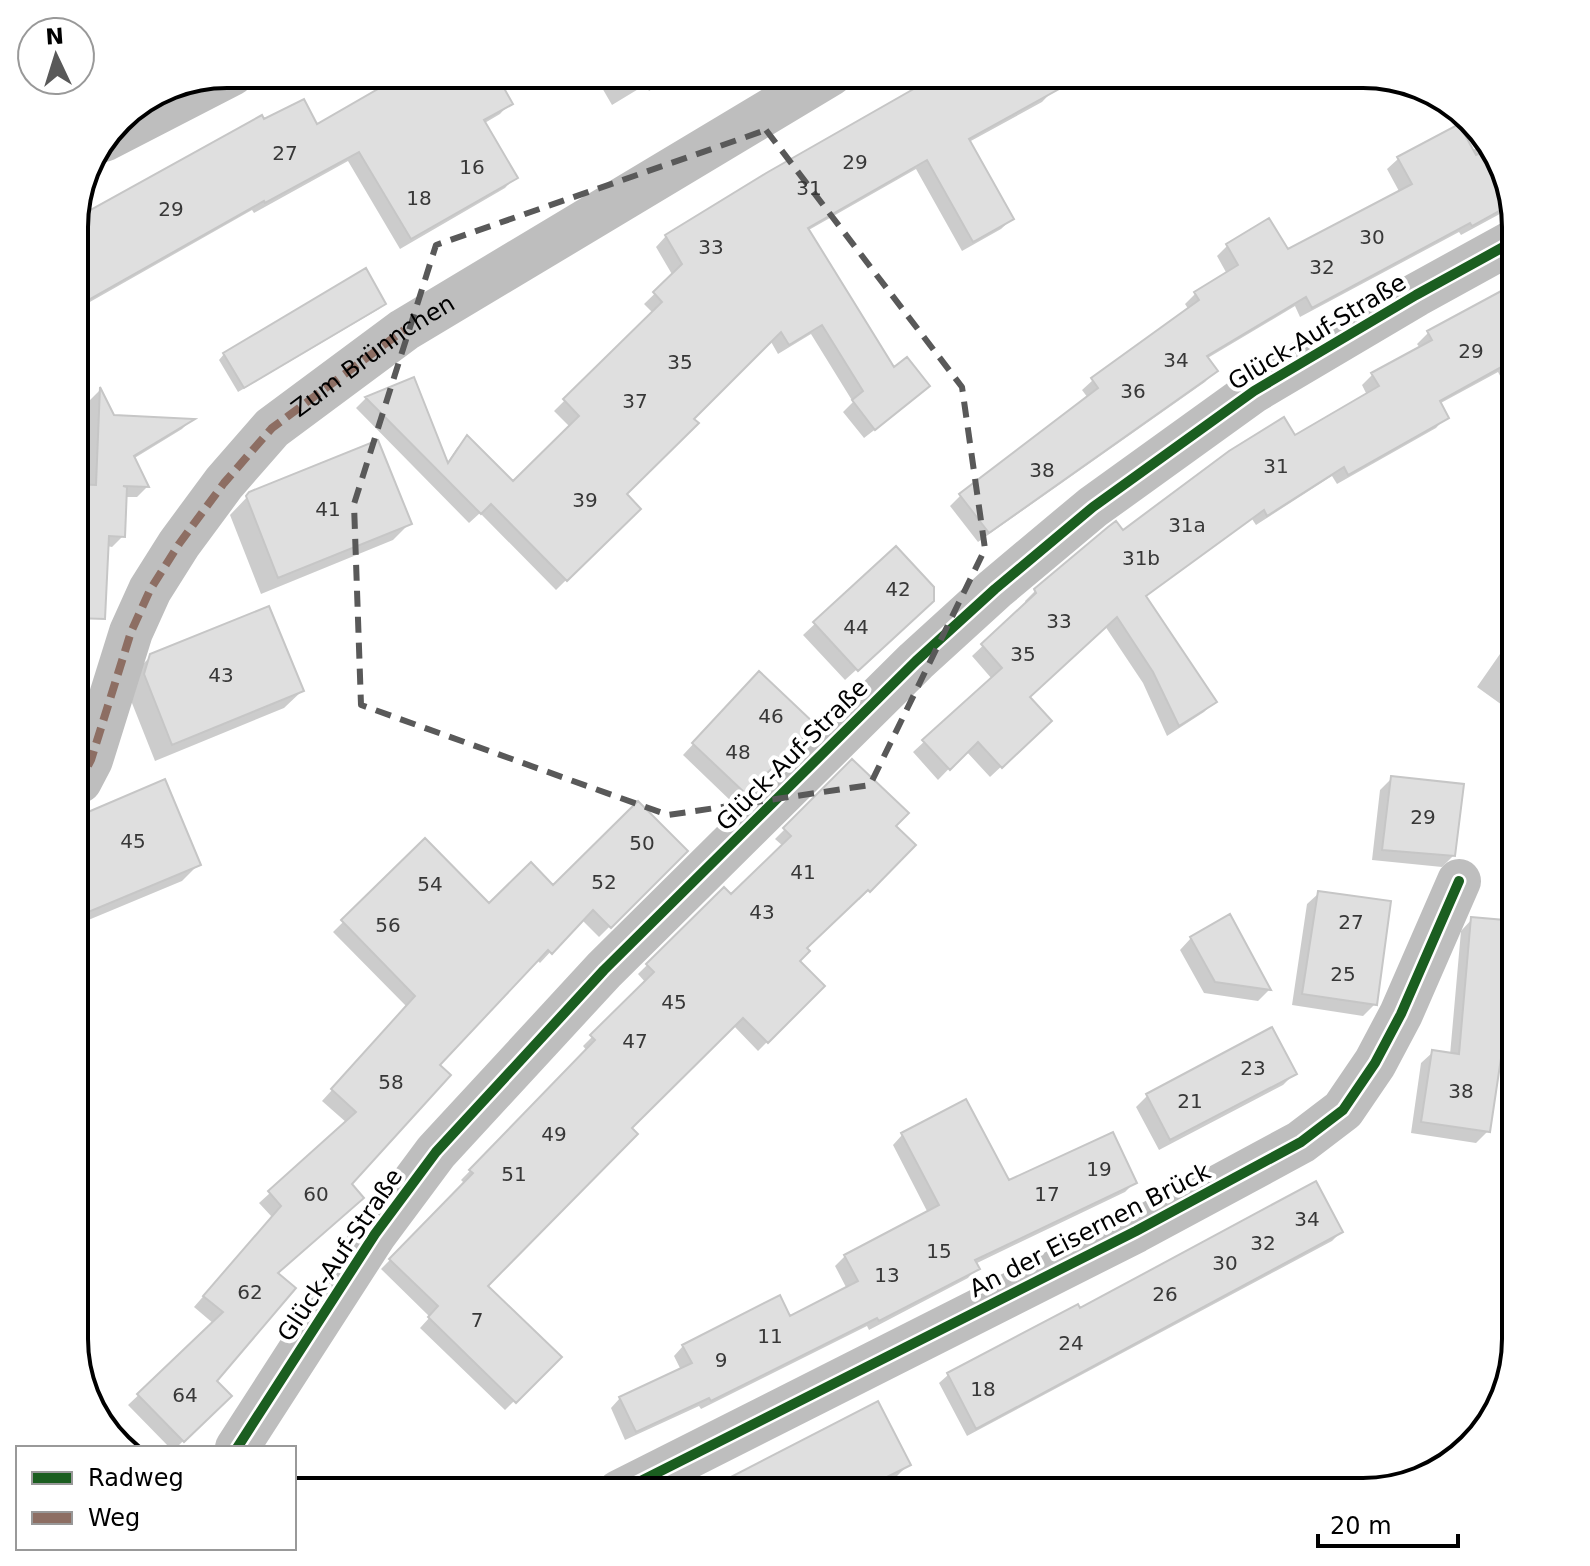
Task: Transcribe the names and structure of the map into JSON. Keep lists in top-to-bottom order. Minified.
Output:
{"streets":{"street":["Glück-Auf-Straße","Zum Brünnchen","An der Eisernen Brück"]},"house_numbers":["27","29","16","31","18","29","30","33","32","29","34","35","36","37","31","38","39","41","31a","31b","42","33","44","35","43","46","48","29","45","50","41","52","54","43","27","56","25","45","47","23","58","38","21","49","19","51","60","17","34","32","15","30","13","62","26","7","11","24","9","18","64"],"legend":["Radweg","Weg"],"scale_bar":"20 m","north":"top"}
